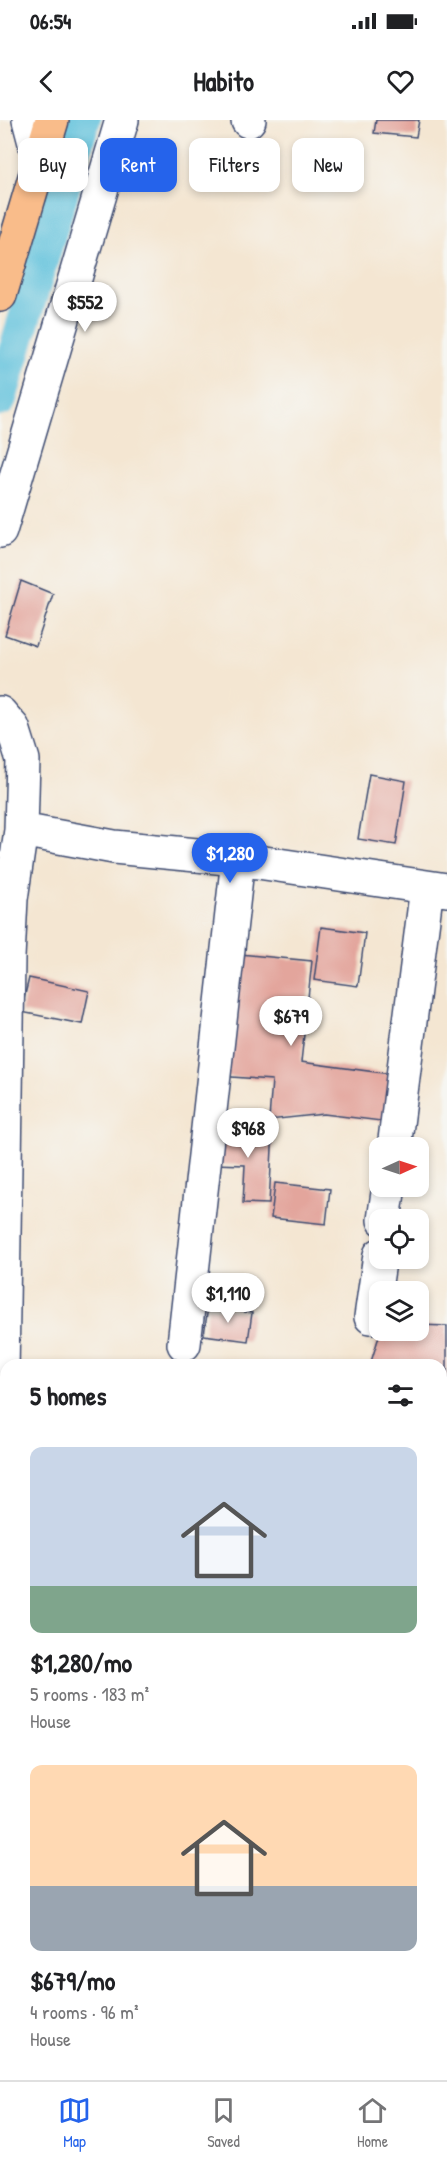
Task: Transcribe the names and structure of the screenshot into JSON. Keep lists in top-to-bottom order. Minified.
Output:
{"north":"right","page":{"status":"06:54","header":"Habito","chip":["Buy","Rent","Filters","New"],"price":["$552","$1,280","$679","$968","$1,110"],"heading":"5 homes","list":[{"name":"$1,280/mo","note":"5 rooms · 183 m² · House"},{"name":"$679/mo","note":"4 rooms · 96 m² · House"}],"tabs":["Map","Saved","Home"]}}
